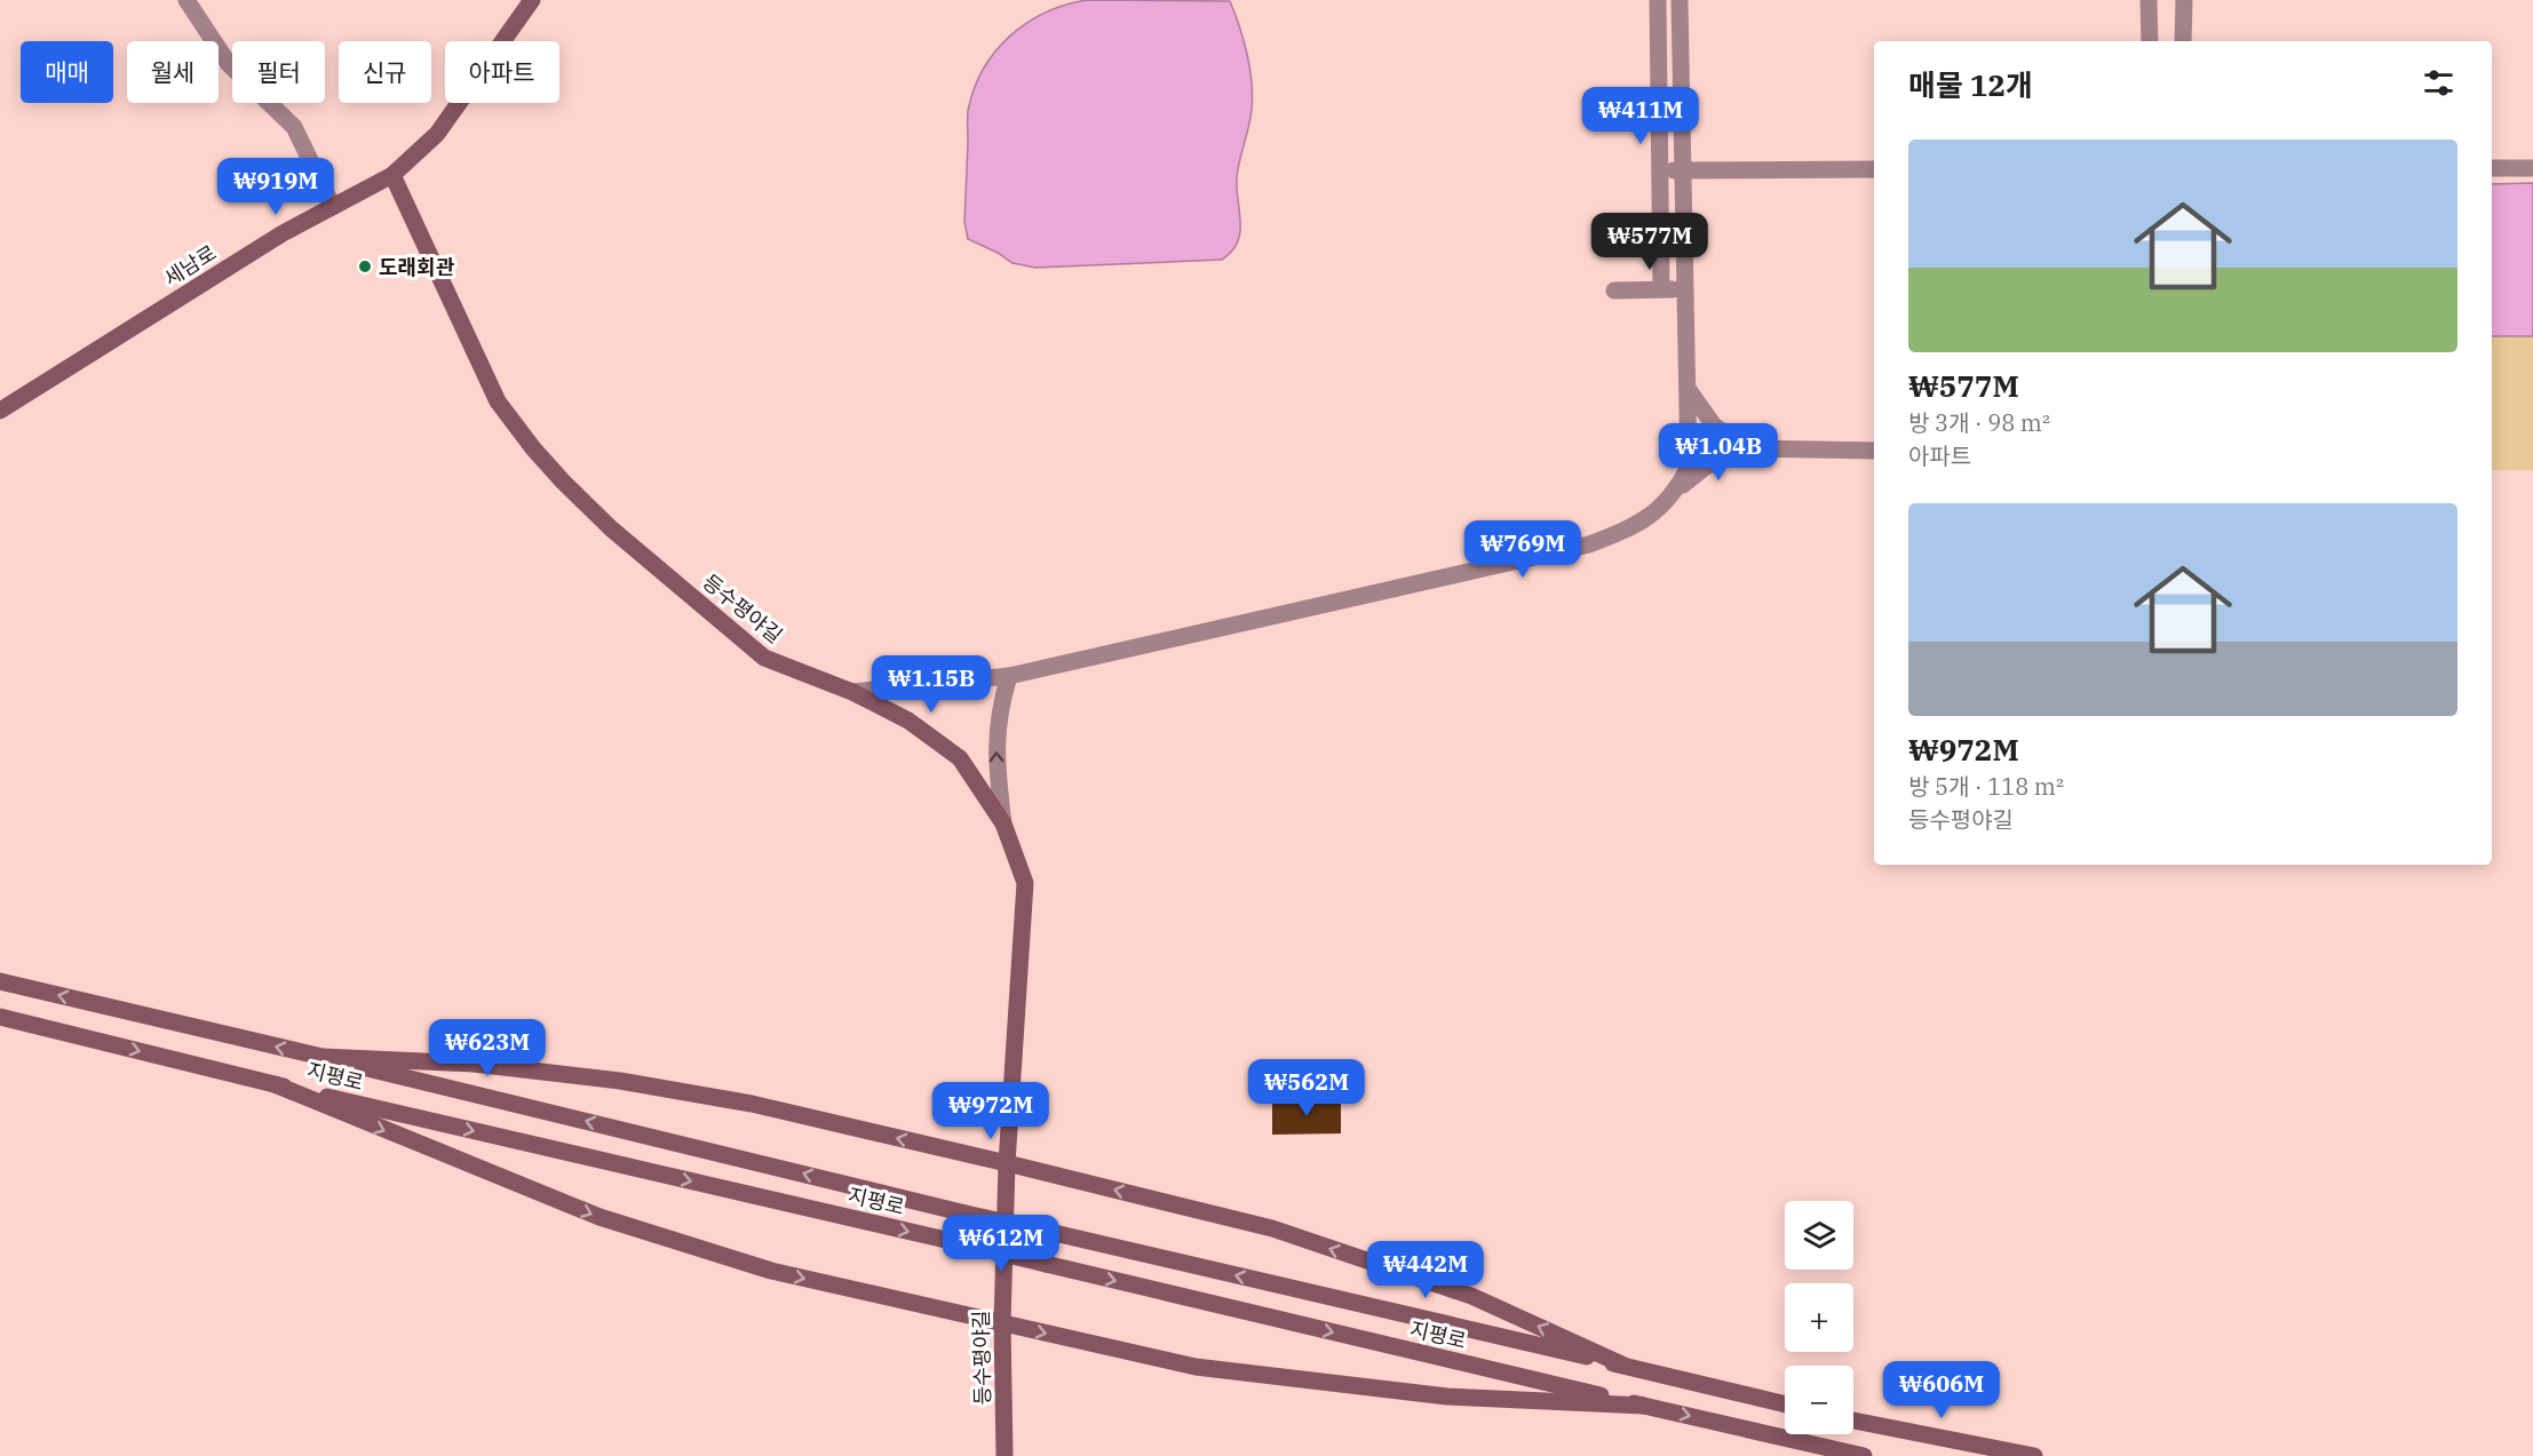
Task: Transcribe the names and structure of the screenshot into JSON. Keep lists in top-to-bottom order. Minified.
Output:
{"streets":{"main road":["세남로","등수평야길","지평로"]},"crossings":[["세남로","등수평야길"]],"places":["도래회관"],"page":{"chip":["매매","월세","필터","신규","아파트"],"heading":"매물 12개","price":["₩411M","₩919M","₩577M","₩1.04B","₩769M","₩1.15B","₩623M","₩562M","₩972M","₩612M","₩442M","₩606M"],"list":[{"name":"₩577M","note":"방 3개 · 98 m² · 아파트"},{"name":"₩972M","note":"방 5개 · 118 m² · 등수평야길"}],"map_buttons":["+","−"]}}
